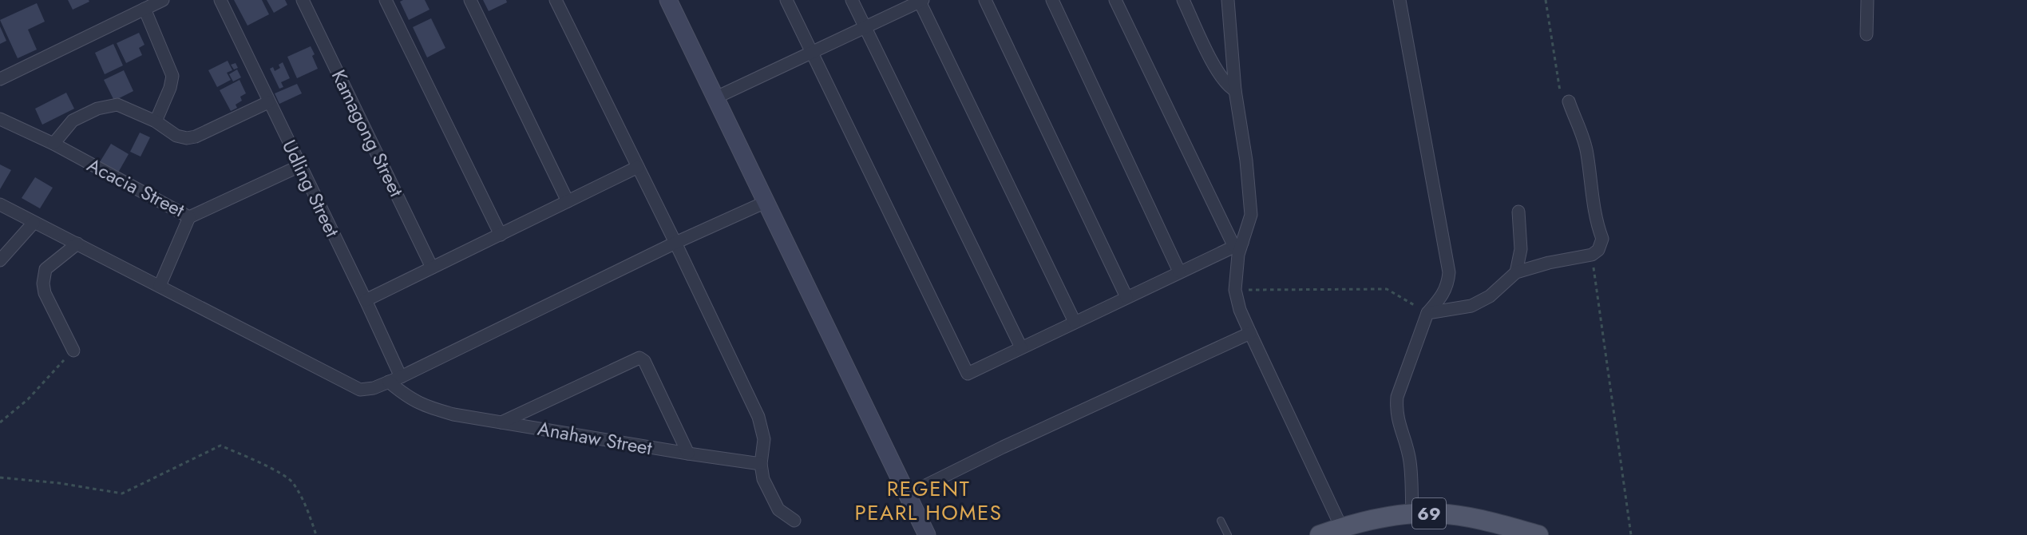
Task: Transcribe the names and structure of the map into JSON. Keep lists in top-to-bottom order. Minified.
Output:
{"streets":{"main road":["69"],"street":["Kamagong Street","Acacia Street","Udling Street","Anahaw Street"]},"crossings":[["Acacia Street","Udling Street"]],"districts":["REGENT PEARL HOMES"]}
